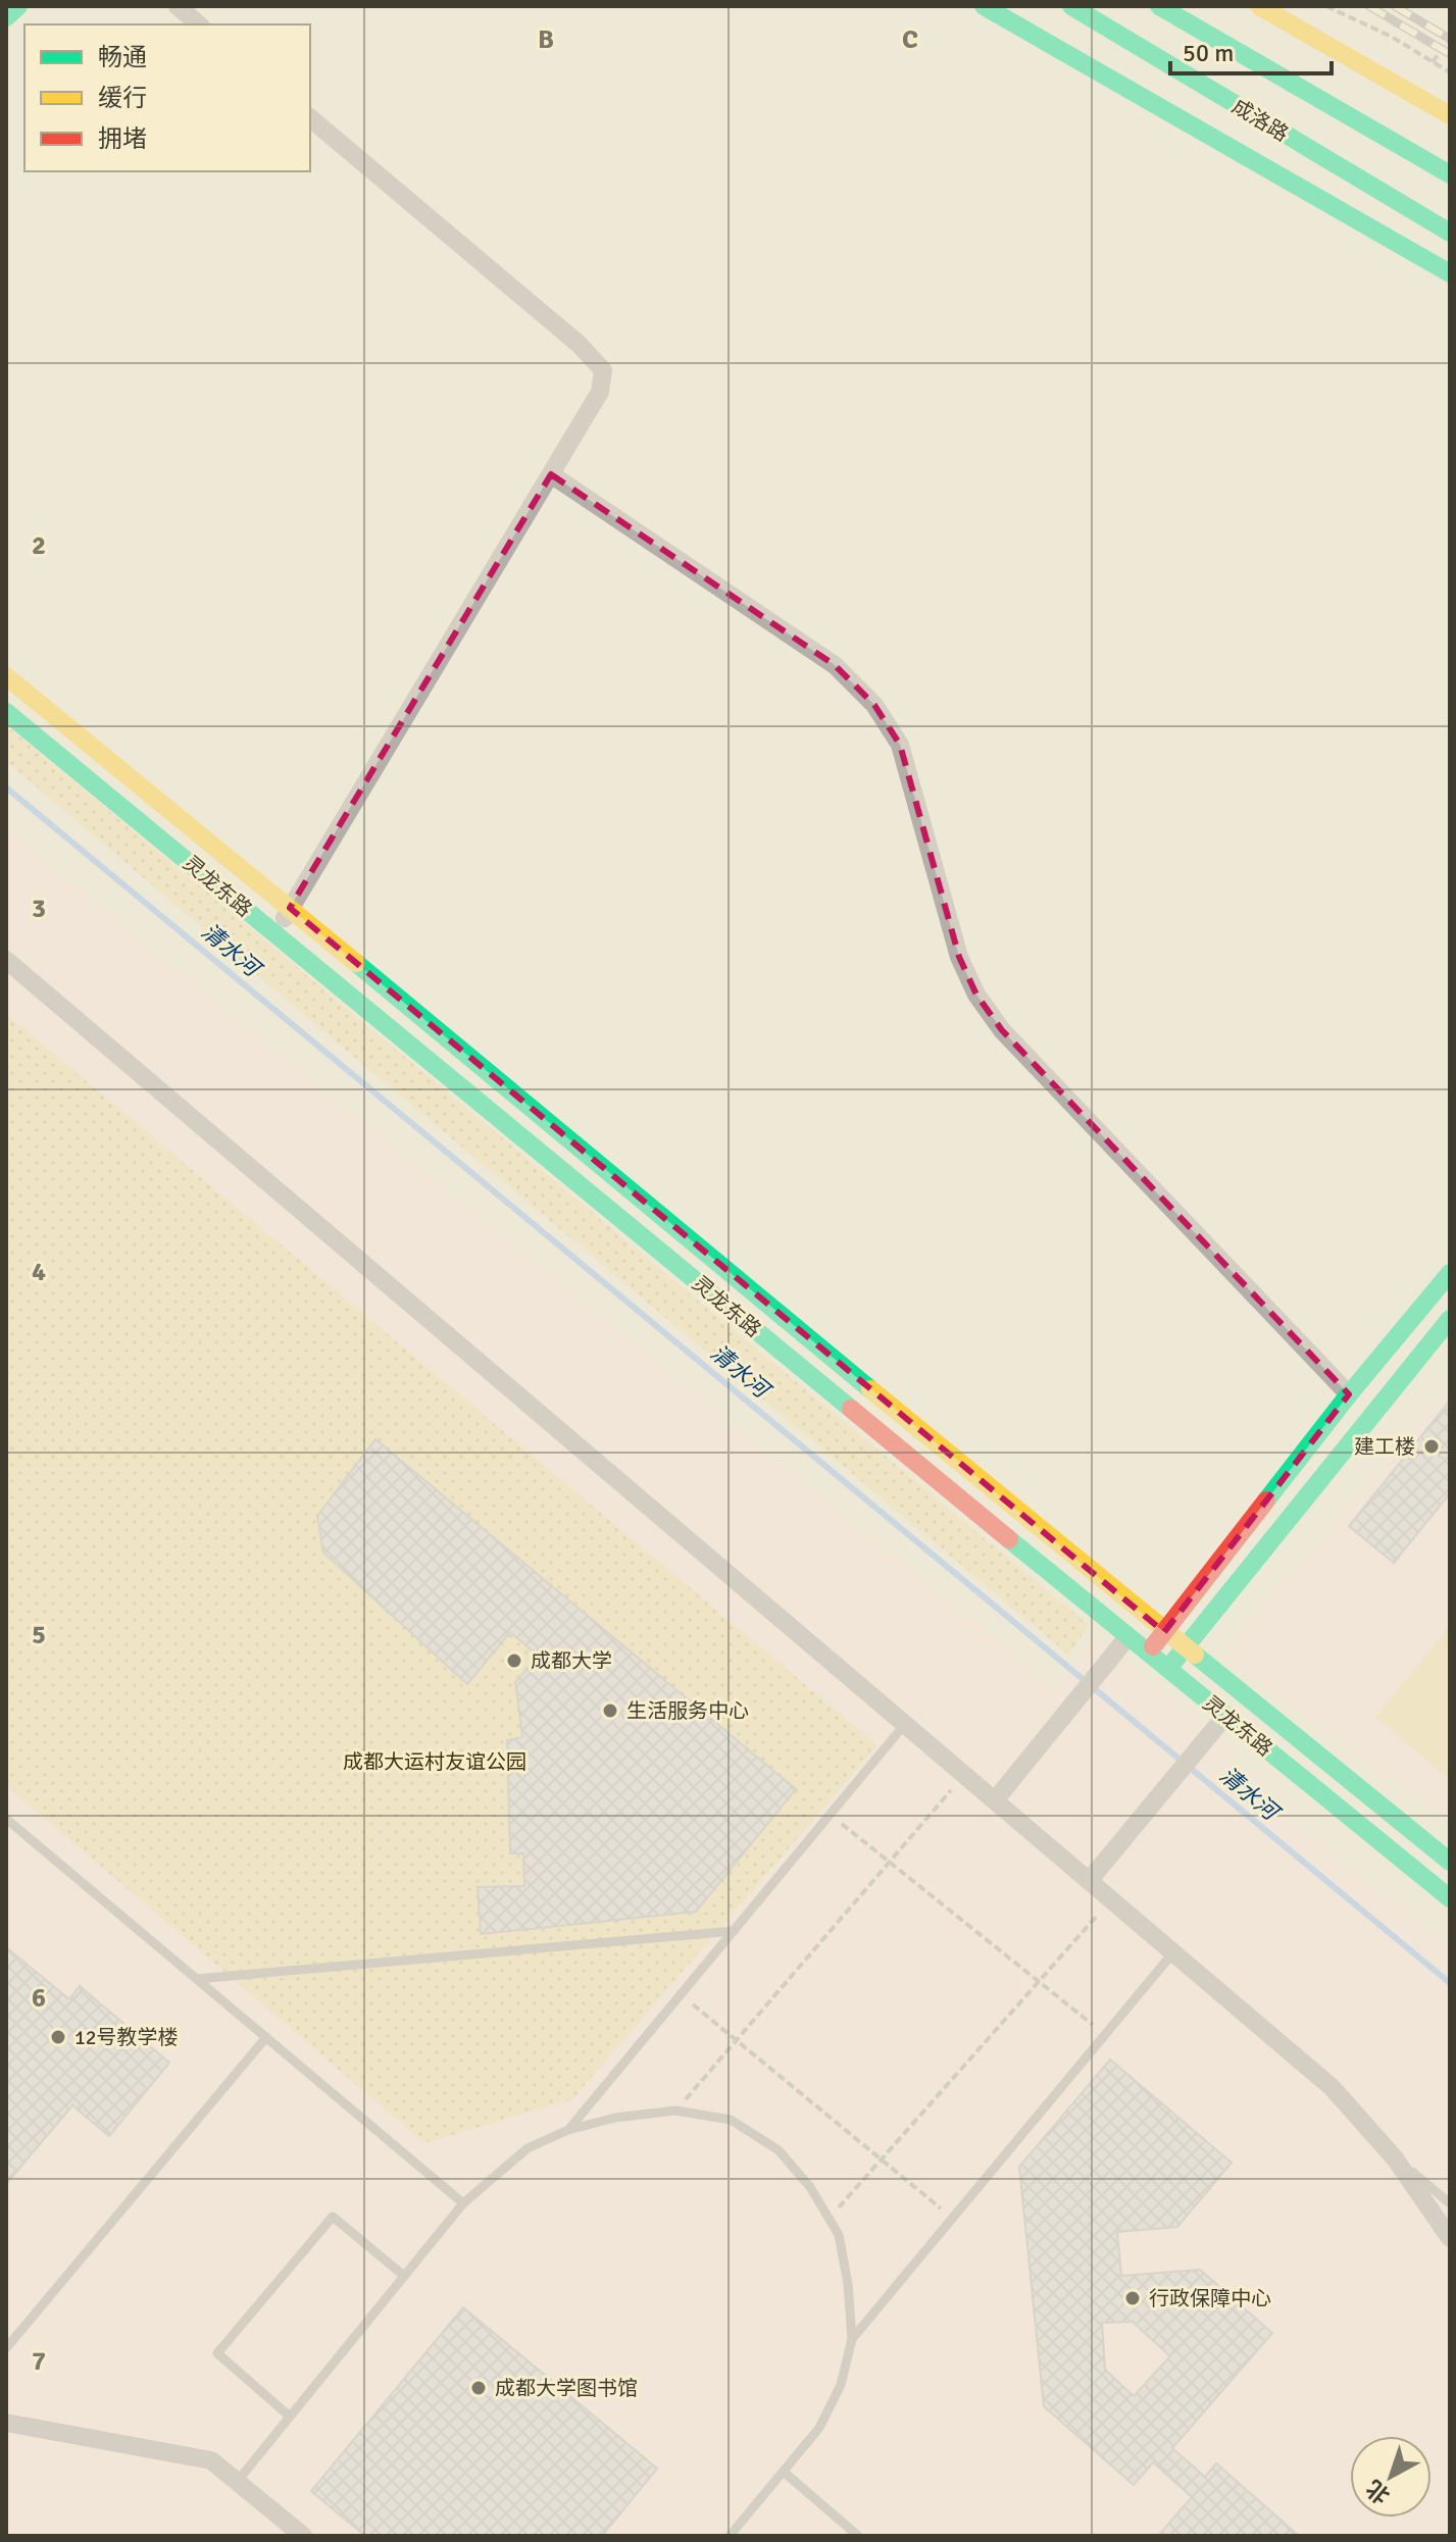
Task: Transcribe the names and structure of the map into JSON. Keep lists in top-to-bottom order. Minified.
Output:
{"streets":{"main road":["成洛路","灵龙东路"]},"water":["清水河"],"parks":["成都大运村友谊公园"],"places":["建工楼","成都大学","生活服务中心","12号教学楼","行政保障中心","成都大学图书馆"],"legend":["畅通","缓行","拥堵"],"scale_bar":"50 m","north":"bottom left","grid":{"columns":["B","C"],"rows":["2","3","4","5","6","7"]}}
